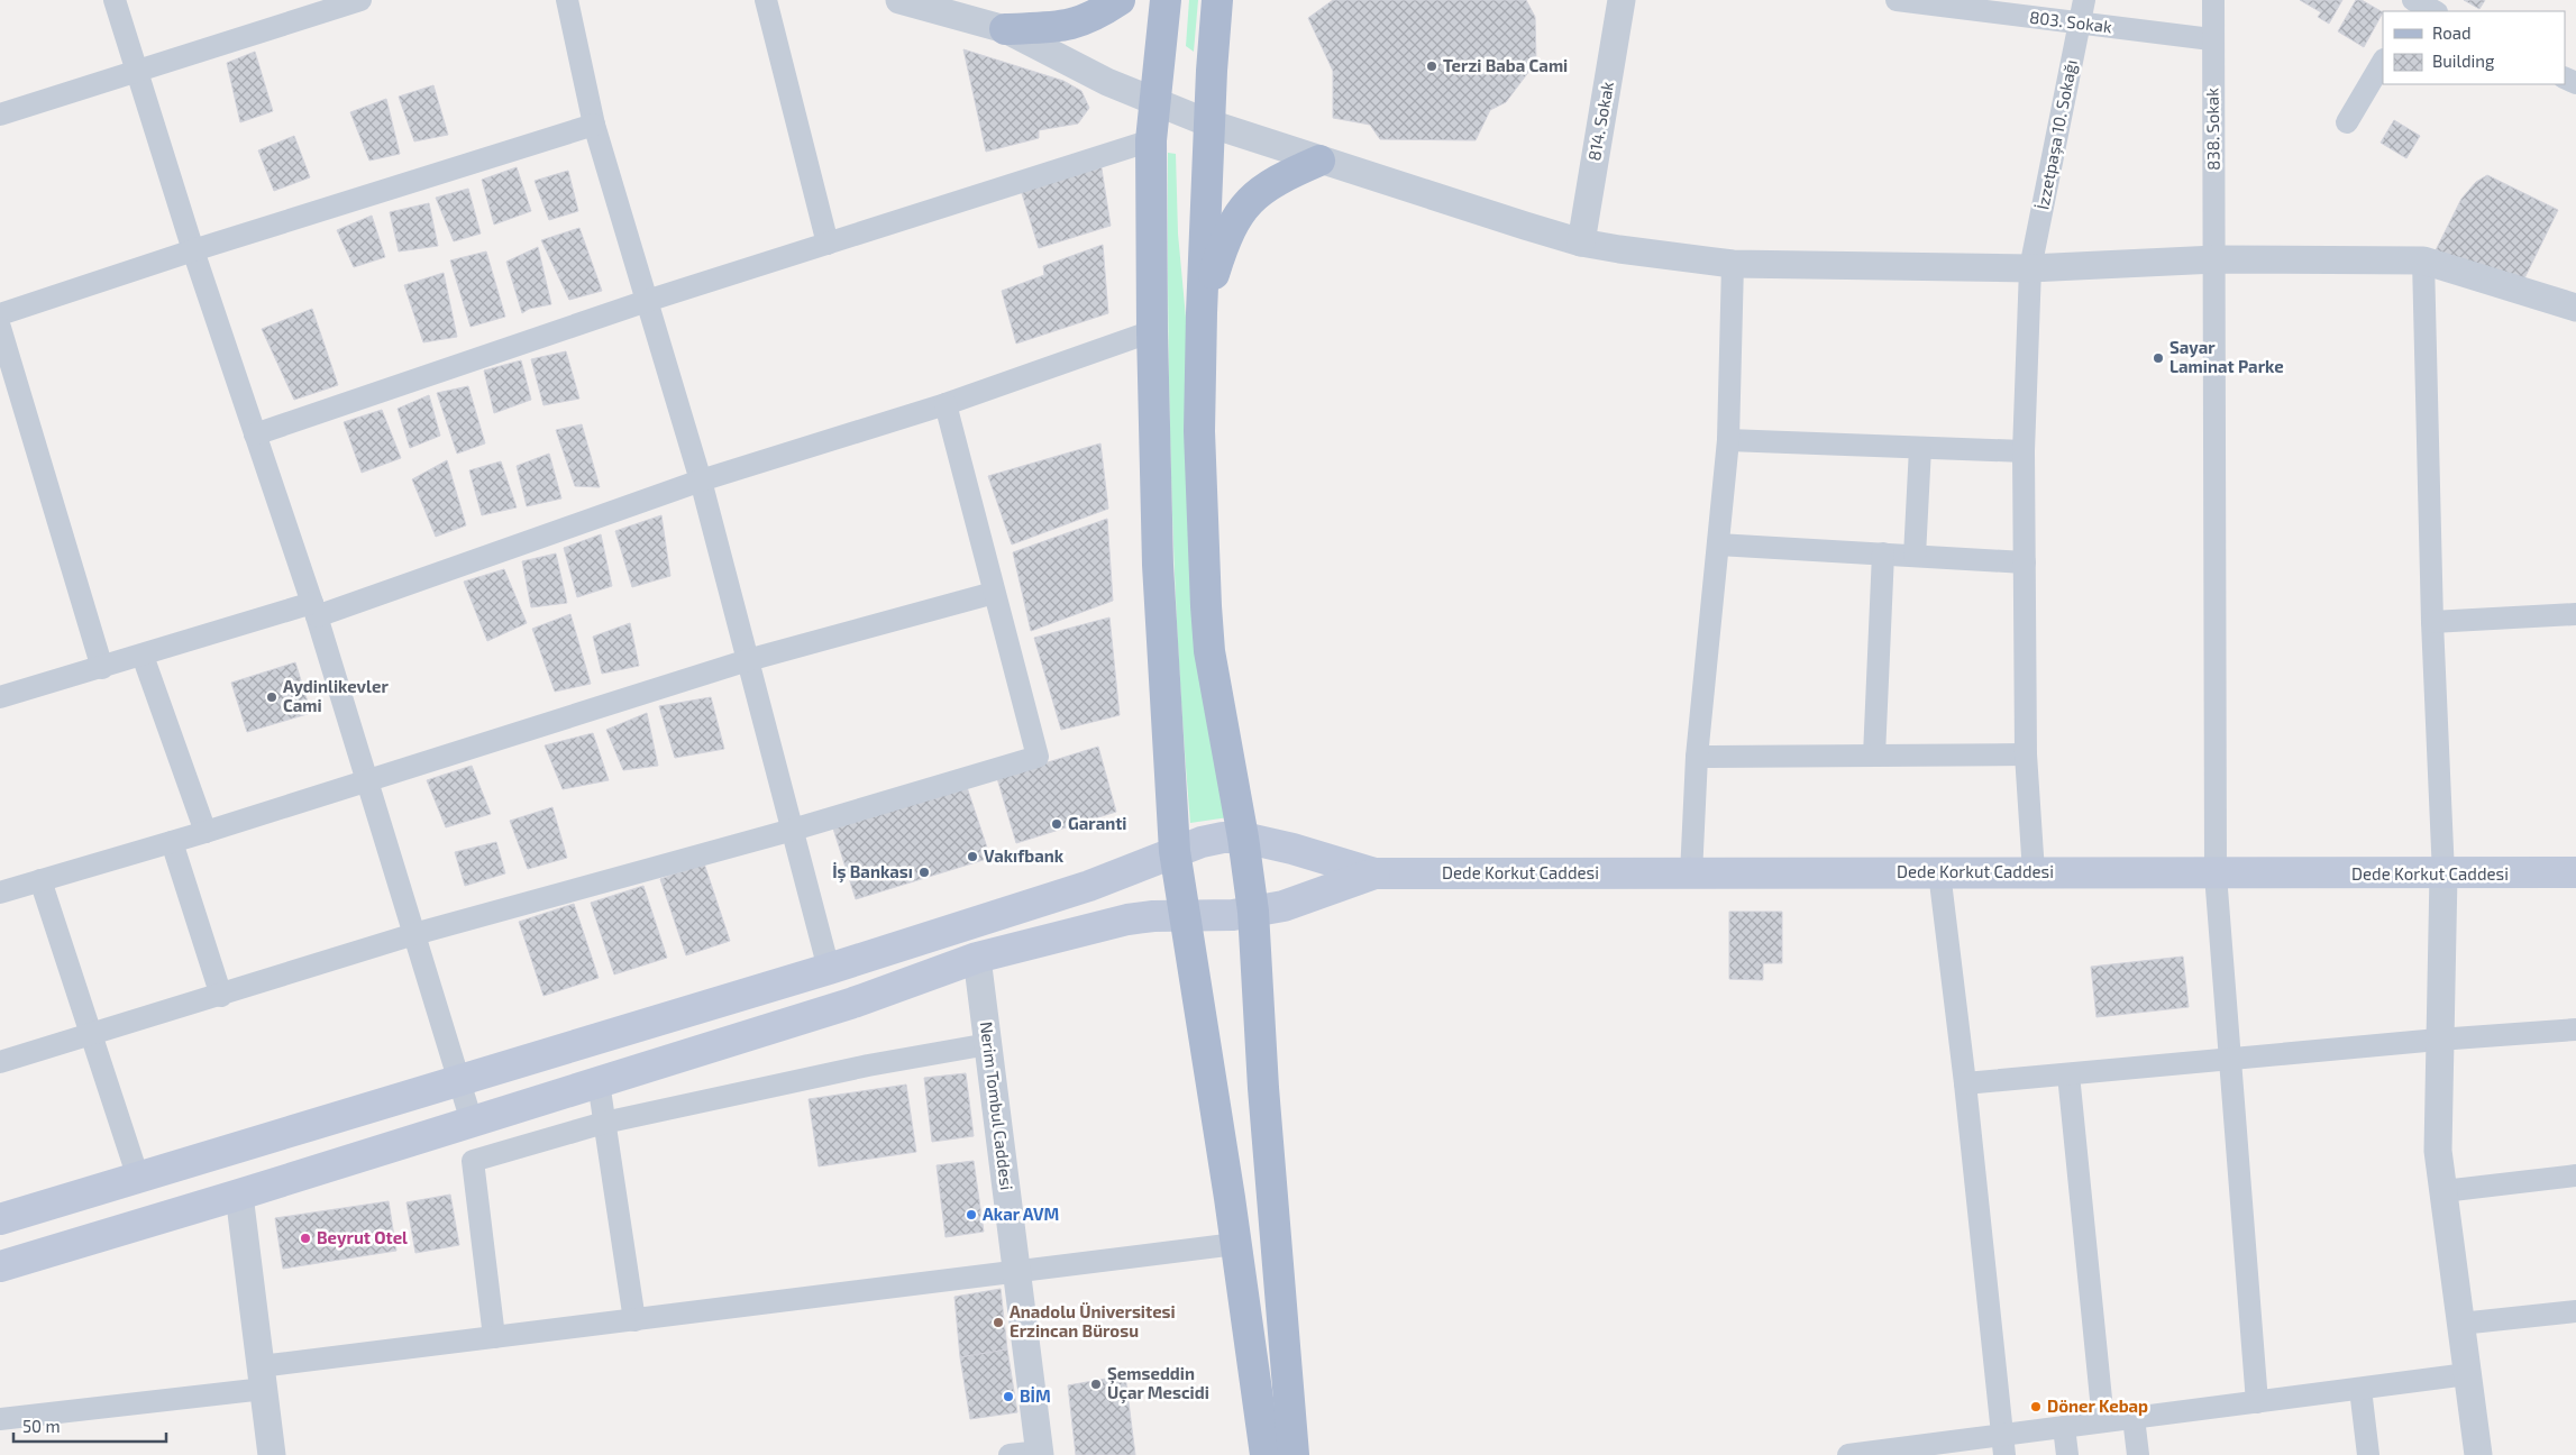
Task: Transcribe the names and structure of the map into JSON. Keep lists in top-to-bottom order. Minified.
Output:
{"streets":{"main road":["Dede Korkut Caddesi"],"street":["803. Sokak","814. Sokak","838. Sokak","İzzetpaşa 10. Sokağı","Nerim Tombul Caddesi"]},"crossings":[["803. Sokak","838. Sokak"],["803. Sokak","İzzetpaşa 10. Sokağı"],["838. Sokak","Dede Korkut Caddesi"],["İzzetpaşa 10. Sokağı","Dede Korkut Caddesi"],["Dede Korkut Caddesi","Nerim Tombul Caddesi"]],"places":["Terzi Baba Cami","Sayar Laminat Parke","Aydinlikevler Cami","Garanti","Vakıfbank","İş Bankası","Akar AVM","Beyrut Otel","Anadolu Üniversitesi Erzincan Bürosu","Şemseddin Uçar Mescidi","BİM","Döner Kebap"],"legend":["Road","Building"],"scale_bar":"50 m"}
